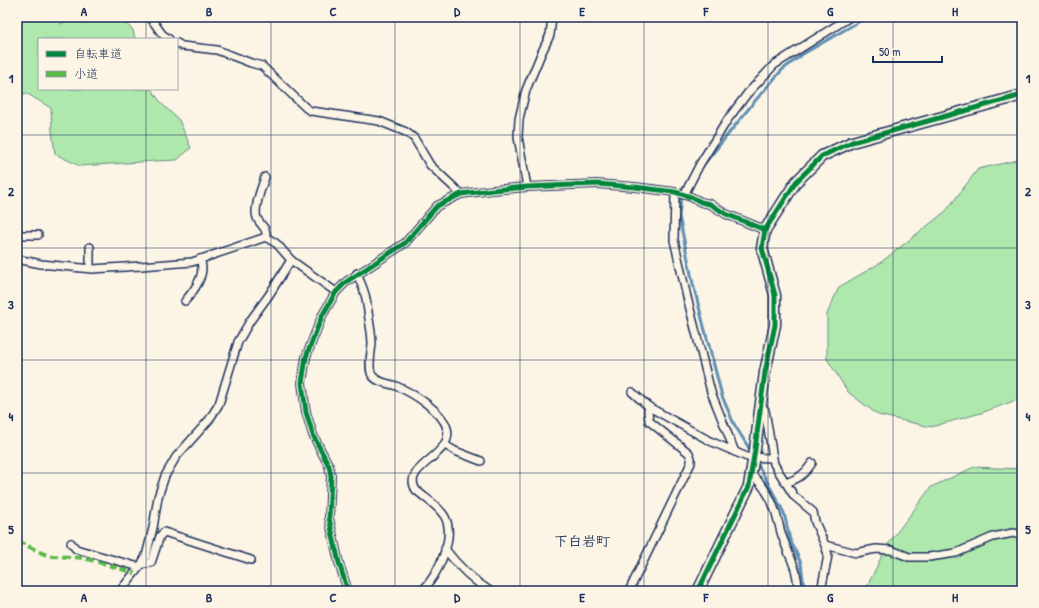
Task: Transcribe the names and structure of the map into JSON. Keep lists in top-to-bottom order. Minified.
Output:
{"districts":["下白岩町"],"legend":["自転車道","小道"],"scale_bar":"50 m","grid":{"columns":["A","B","C","D","E","F","G","H"],"rows":["1","2","3","4","5"]}}
